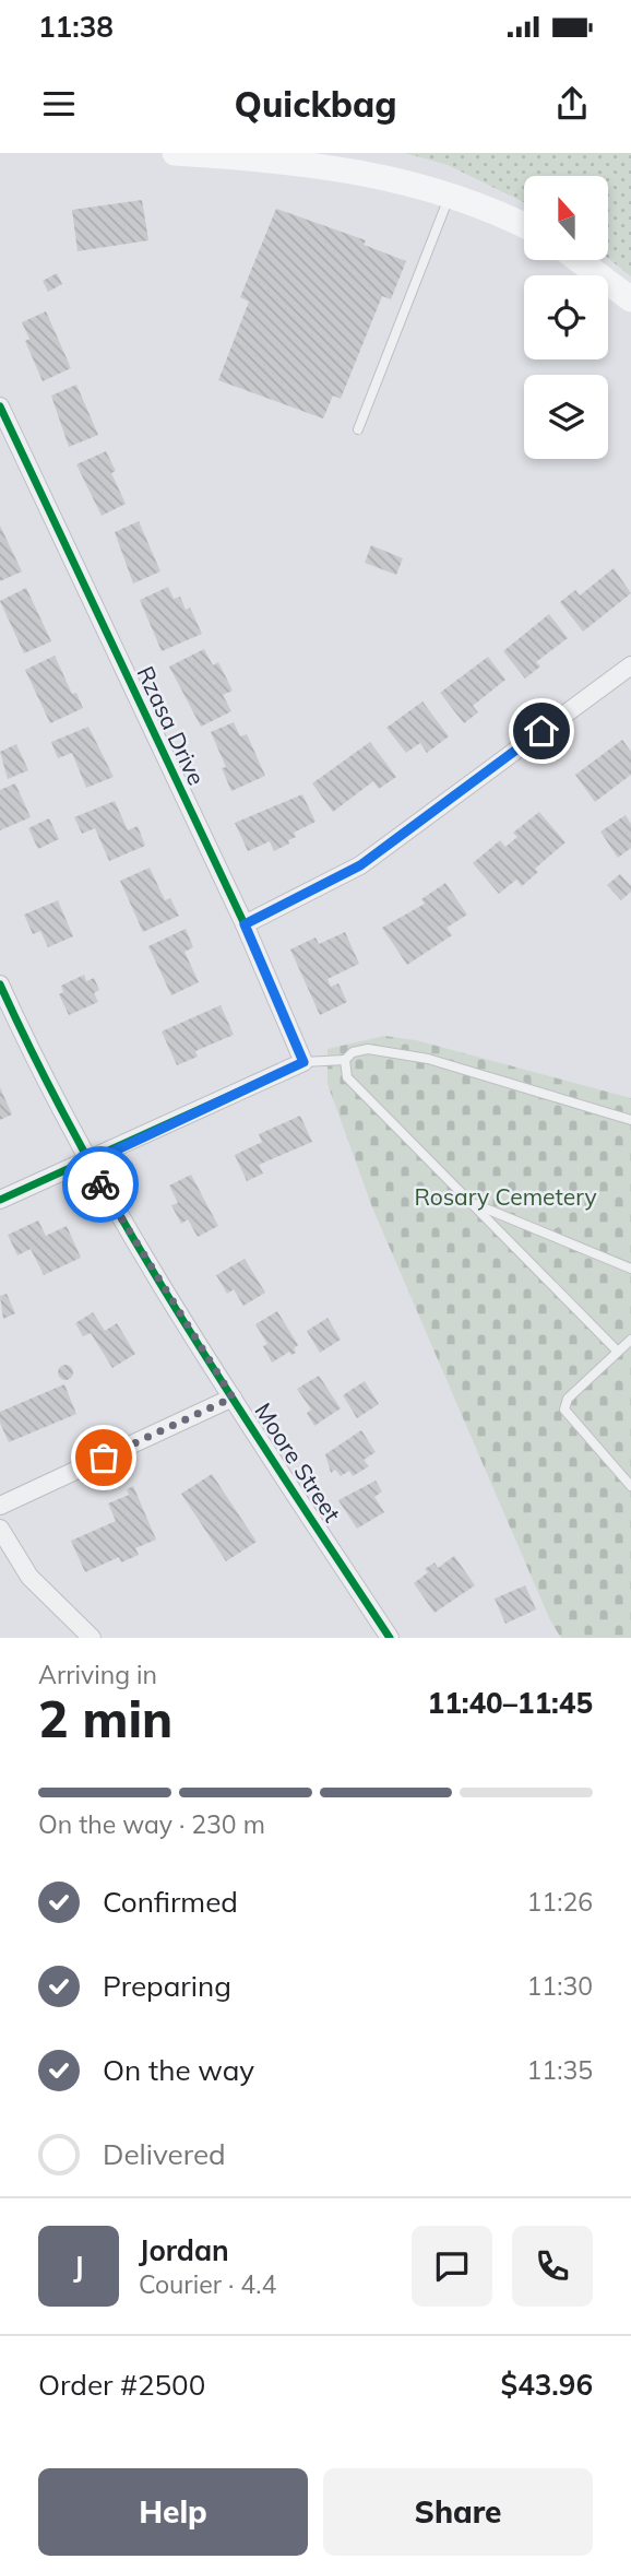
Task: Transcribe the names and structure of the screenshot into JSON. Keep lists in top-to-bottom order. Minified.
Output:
{"streets":{"street":["Rzasa Drive","Moore Street"]},"parks":["Rosary Cemetery"],"north":"top","page":{"status":"11:38","header":"Quickbag","heading":["2 min","Arriving in","11:40–11:45"],"panel":["Jordan","Courier · 4.4","Order #2500","$43.96"],"bar":"On the way · 230 m","list":[["Confirmed","11:26"],["Preparing","11:30"],["On the way","11:35"],"Delivered"],"round":"J","buttons":["Help","Share"]}}
